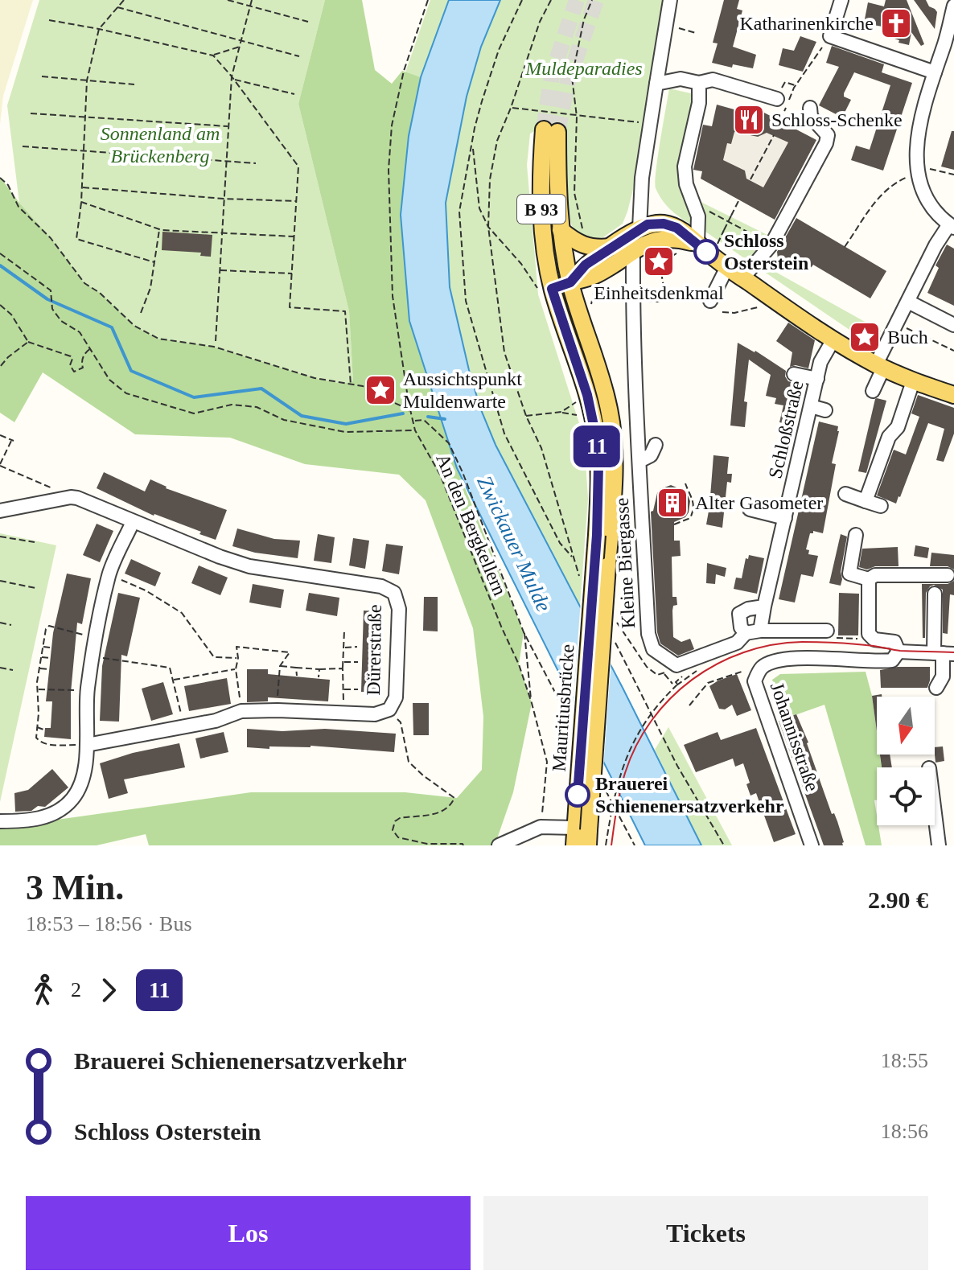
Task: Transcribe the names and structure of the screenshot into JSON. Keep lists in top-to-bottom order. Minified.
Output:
{"streets":{"main road":["B 93","Mauritiusbrücke"],"street":["Schloßstraße","Kleine Biergasse","Dürerstraße","Johannisstraße"],"path":["An den Bergkellern"]},"crossings":[["B 93","Mauritiusbrücke"]],"water":["Zwickauer Mulde"],"parks":["Muldeparadies","Sonnenland am Brückenberg"],"places":{"church":["Katharinenkirche"],"restaurant":["Schloss-Schenke"],"other":["Schloss Osterstein","Brauerei Schienenersatzverkehr"],"place":["Einheitsdenkmal","Buch","Aussichtspunkt Muldenwarte"],"building":["Alter Gasometer"]},"lines":["bus line 11"],"north":"bottom","page":{"on_map":"11","heading":["3 Min.","18:53 – 18:56 · Bus","2.90 €"],"legs":["2","11"],"list":[{"name":"Brauerei Schienenersatzverkehr","value":"18:55"},{"name":"Schloss Osterstein","value":"18:56"}],"buttons":["Los","Tickets"]}}
